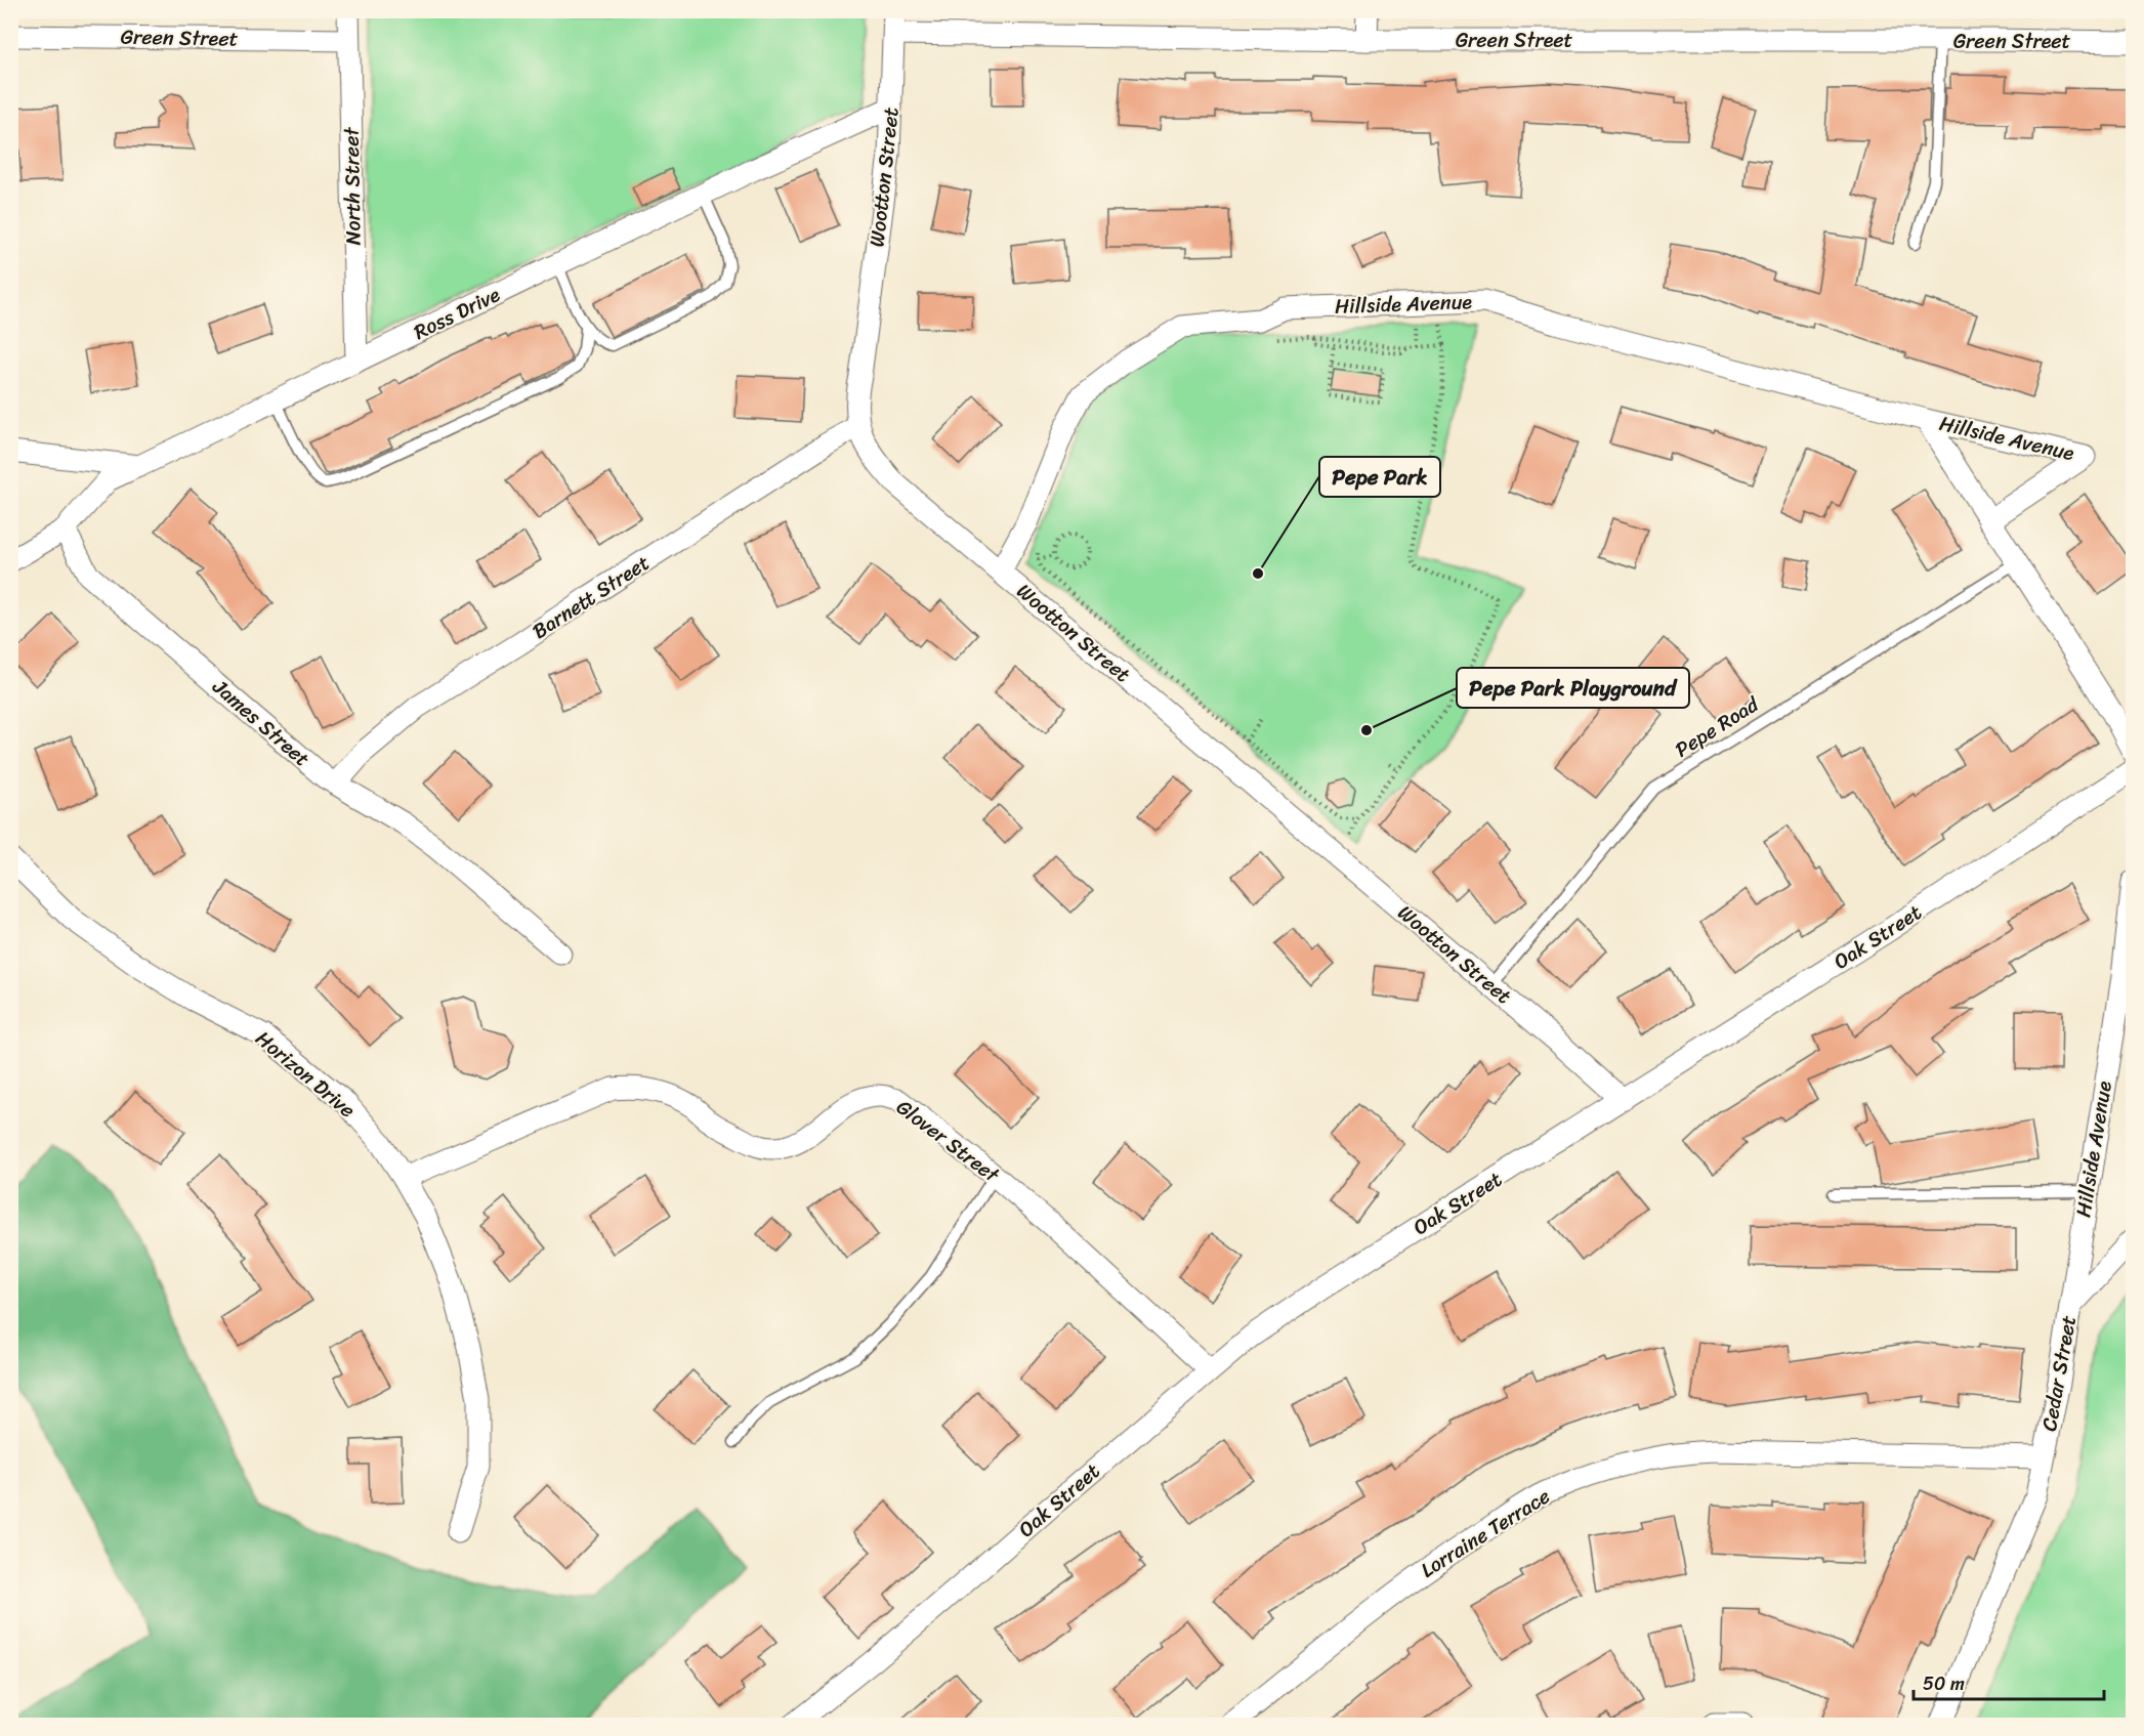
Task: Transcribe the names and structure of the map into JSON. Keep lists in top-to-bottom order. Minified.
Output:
{"streets":{"street":["Green Street","Wootton Street","North Street","Hillside Avenue","Ross Drive","Barnett Street","James Street","Oak Street","Horizon Drive","Glover Street","Cedar Street","Lorraine Terrace"],"lane":["Pepe Road"]},"crossings":[["Green Street","Wootton Street"],["Green Street","North Street"],["Wootton Street","Hillside Avenue"],["Wootton Street","Ross Drive"],["Wootton Street","Barnett Street"],["Wootton Street","Pepe Road"],["Wootton Street","Oak Street"],["North Street","Ross Drive"],["Hillside Avenue","Pepe Road"],["Hillside Avenue","Cedar Street"],["Barnett Street","James Street"],["Oak Street","Glover Street"],["Horizon Drive","Glover Street"],["Cedar Street","Lorraine Terrace"]],"places":["Pepe Park","Pepe Park Playground"],"scale_bar":"50 m"}
